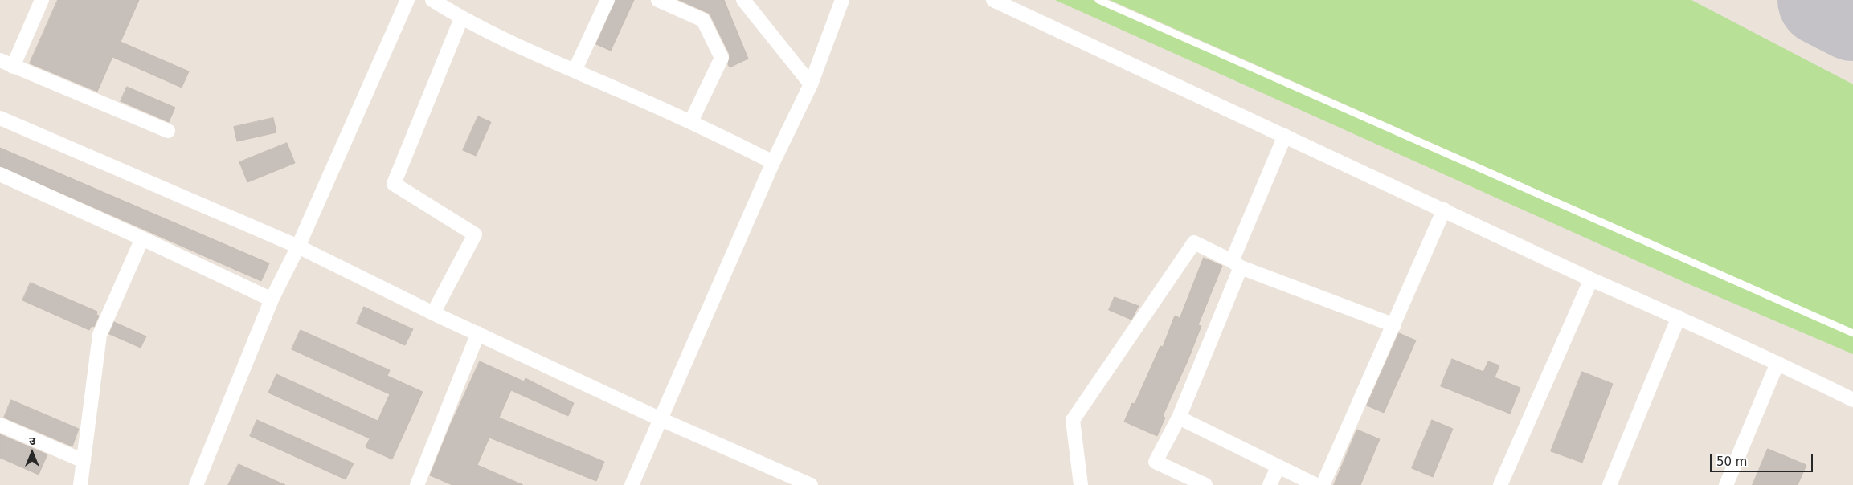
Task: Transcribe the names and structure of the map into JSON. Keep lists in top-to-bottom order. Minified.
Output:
{"scale_bar":"50 m","north":"top"}
